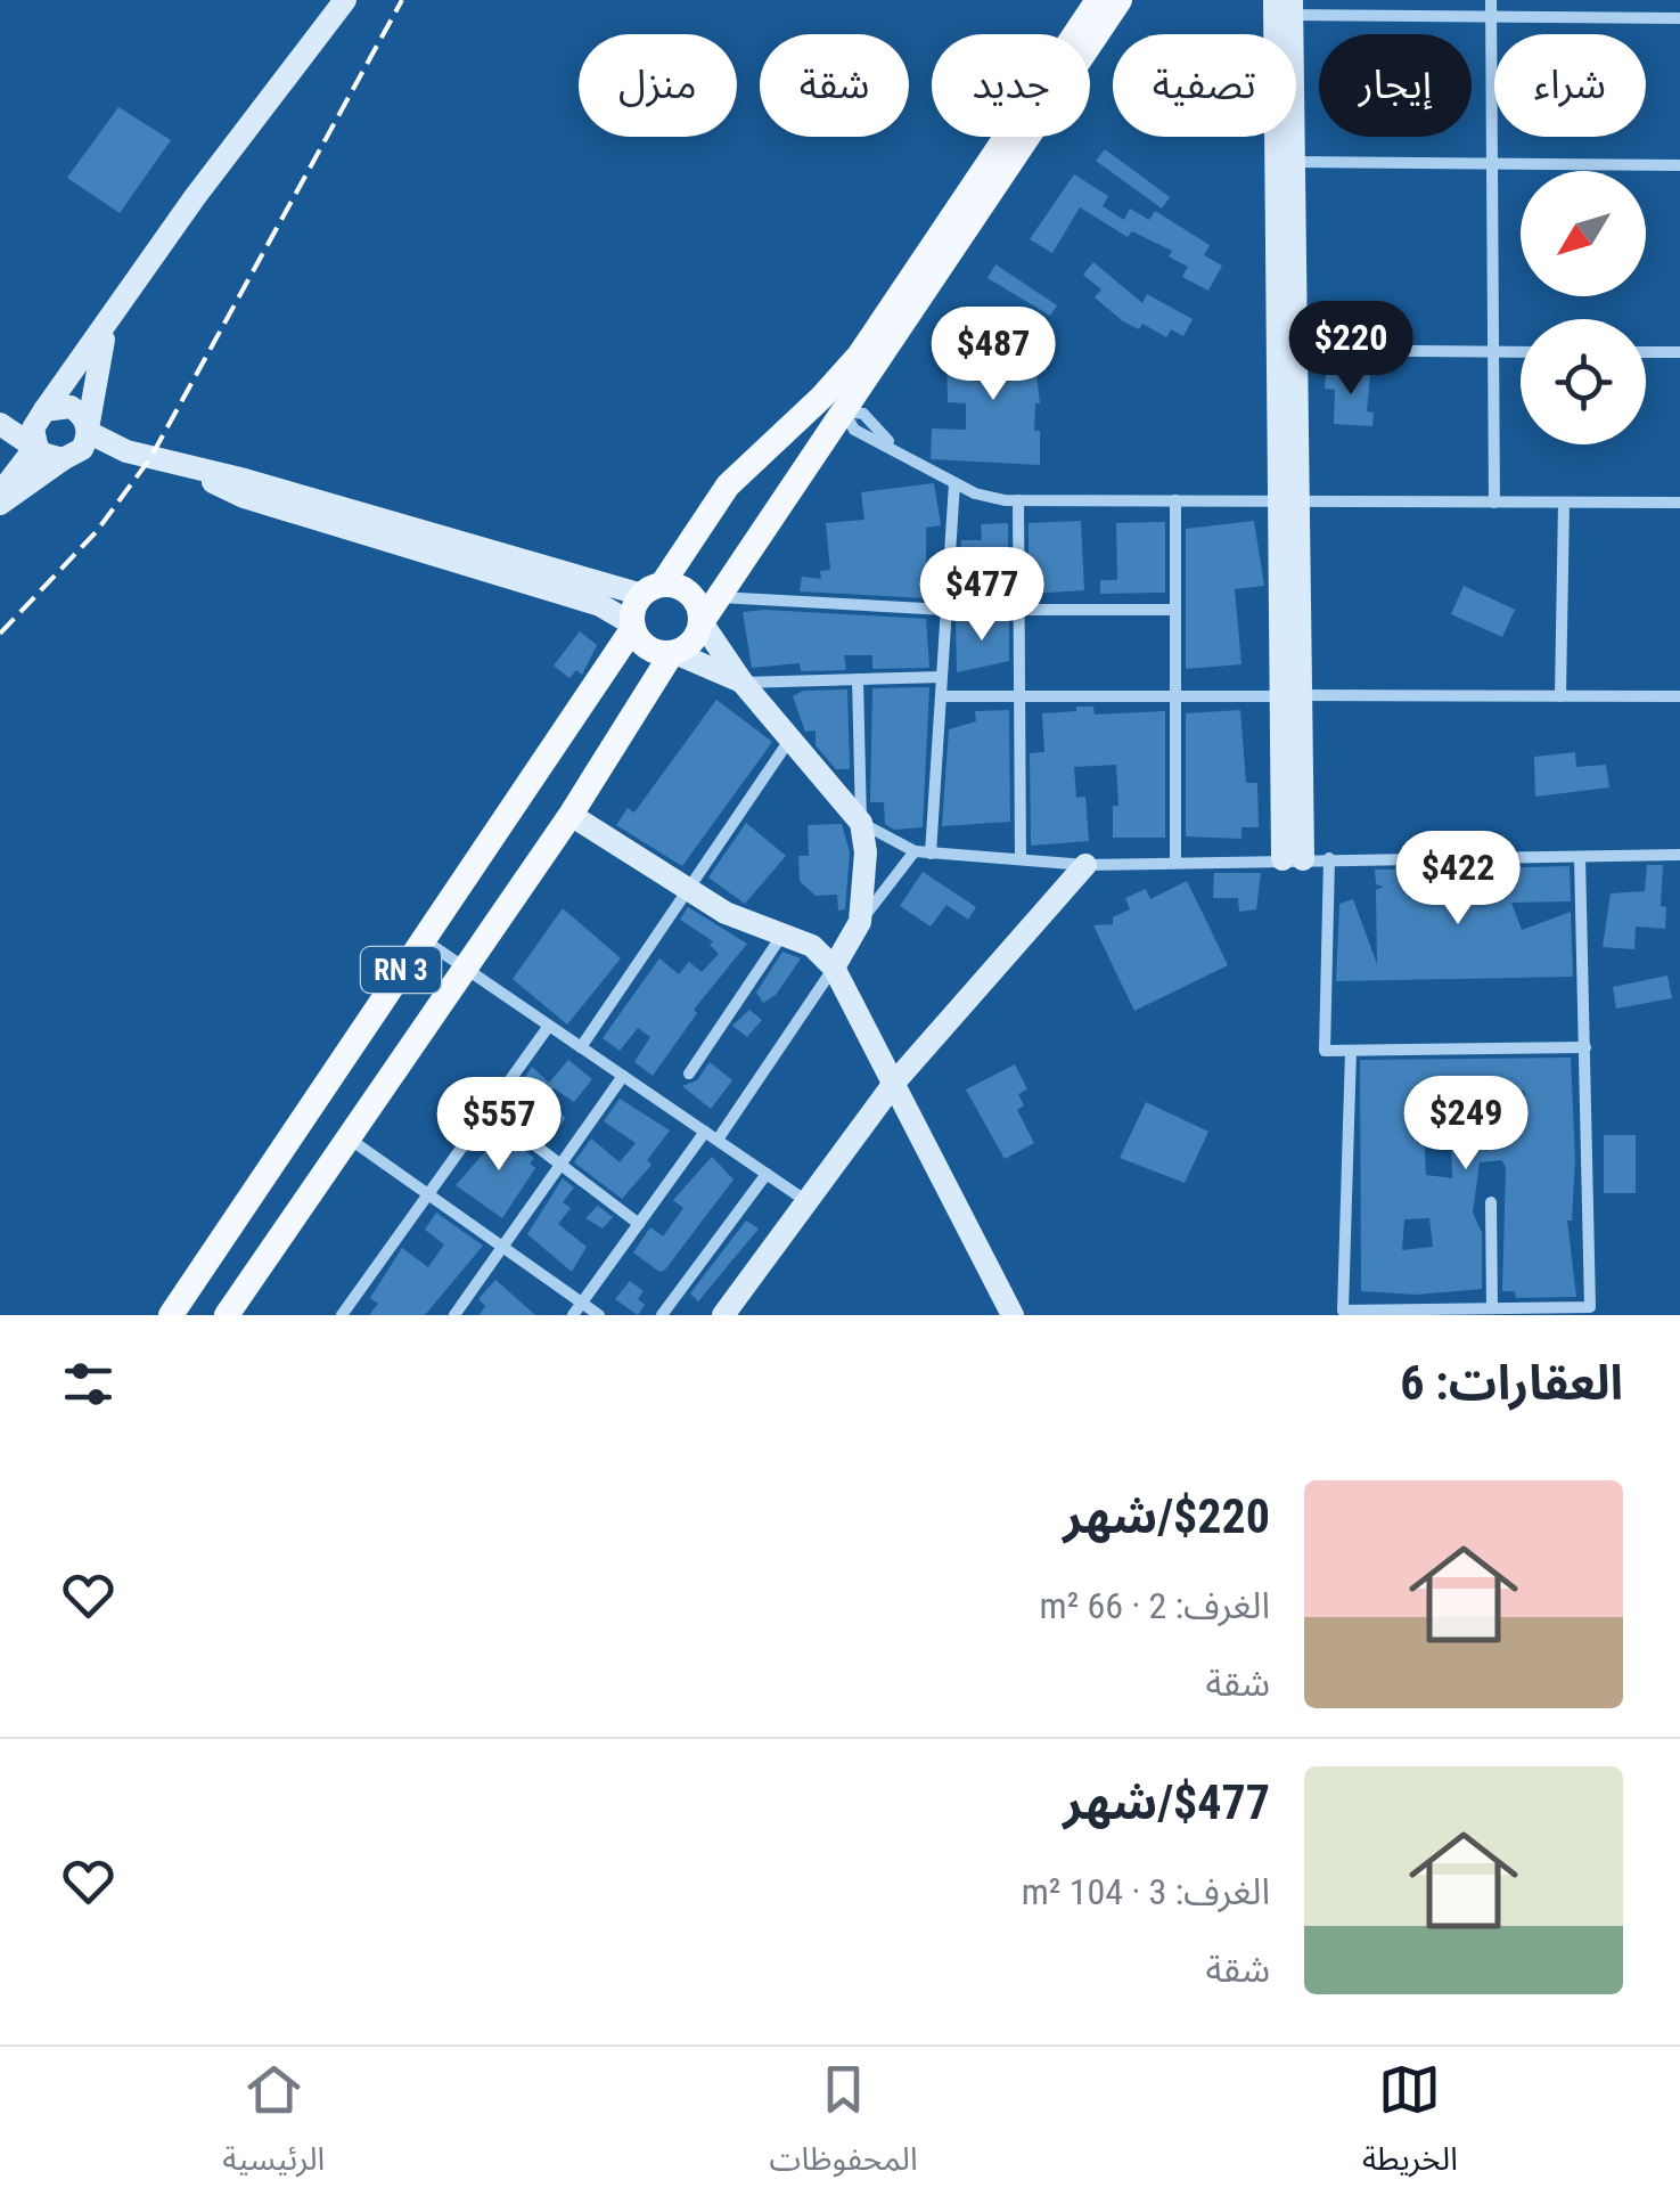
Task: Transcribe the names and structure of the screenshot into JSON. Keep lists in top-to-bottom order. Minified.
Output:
{"streets":{"main road":["RN 3"]},"north":"bottom left","page":{"chip":["شراء","إيجار","تصفية","جديد","شقة","منزل"],"price":["$220","$487","$477","$422","$249","$557"],"heading":"العقارات: 6","list":[{"name":"$220/شهر","note":"الغرف: 2 · 66 m² · شقة"},{"name":"$477/شهر","note":"الغرف: 3 · 104 m² · شقة"}],"tabs":["الخريطة","المحفوظات","الرئيسية"]}}
